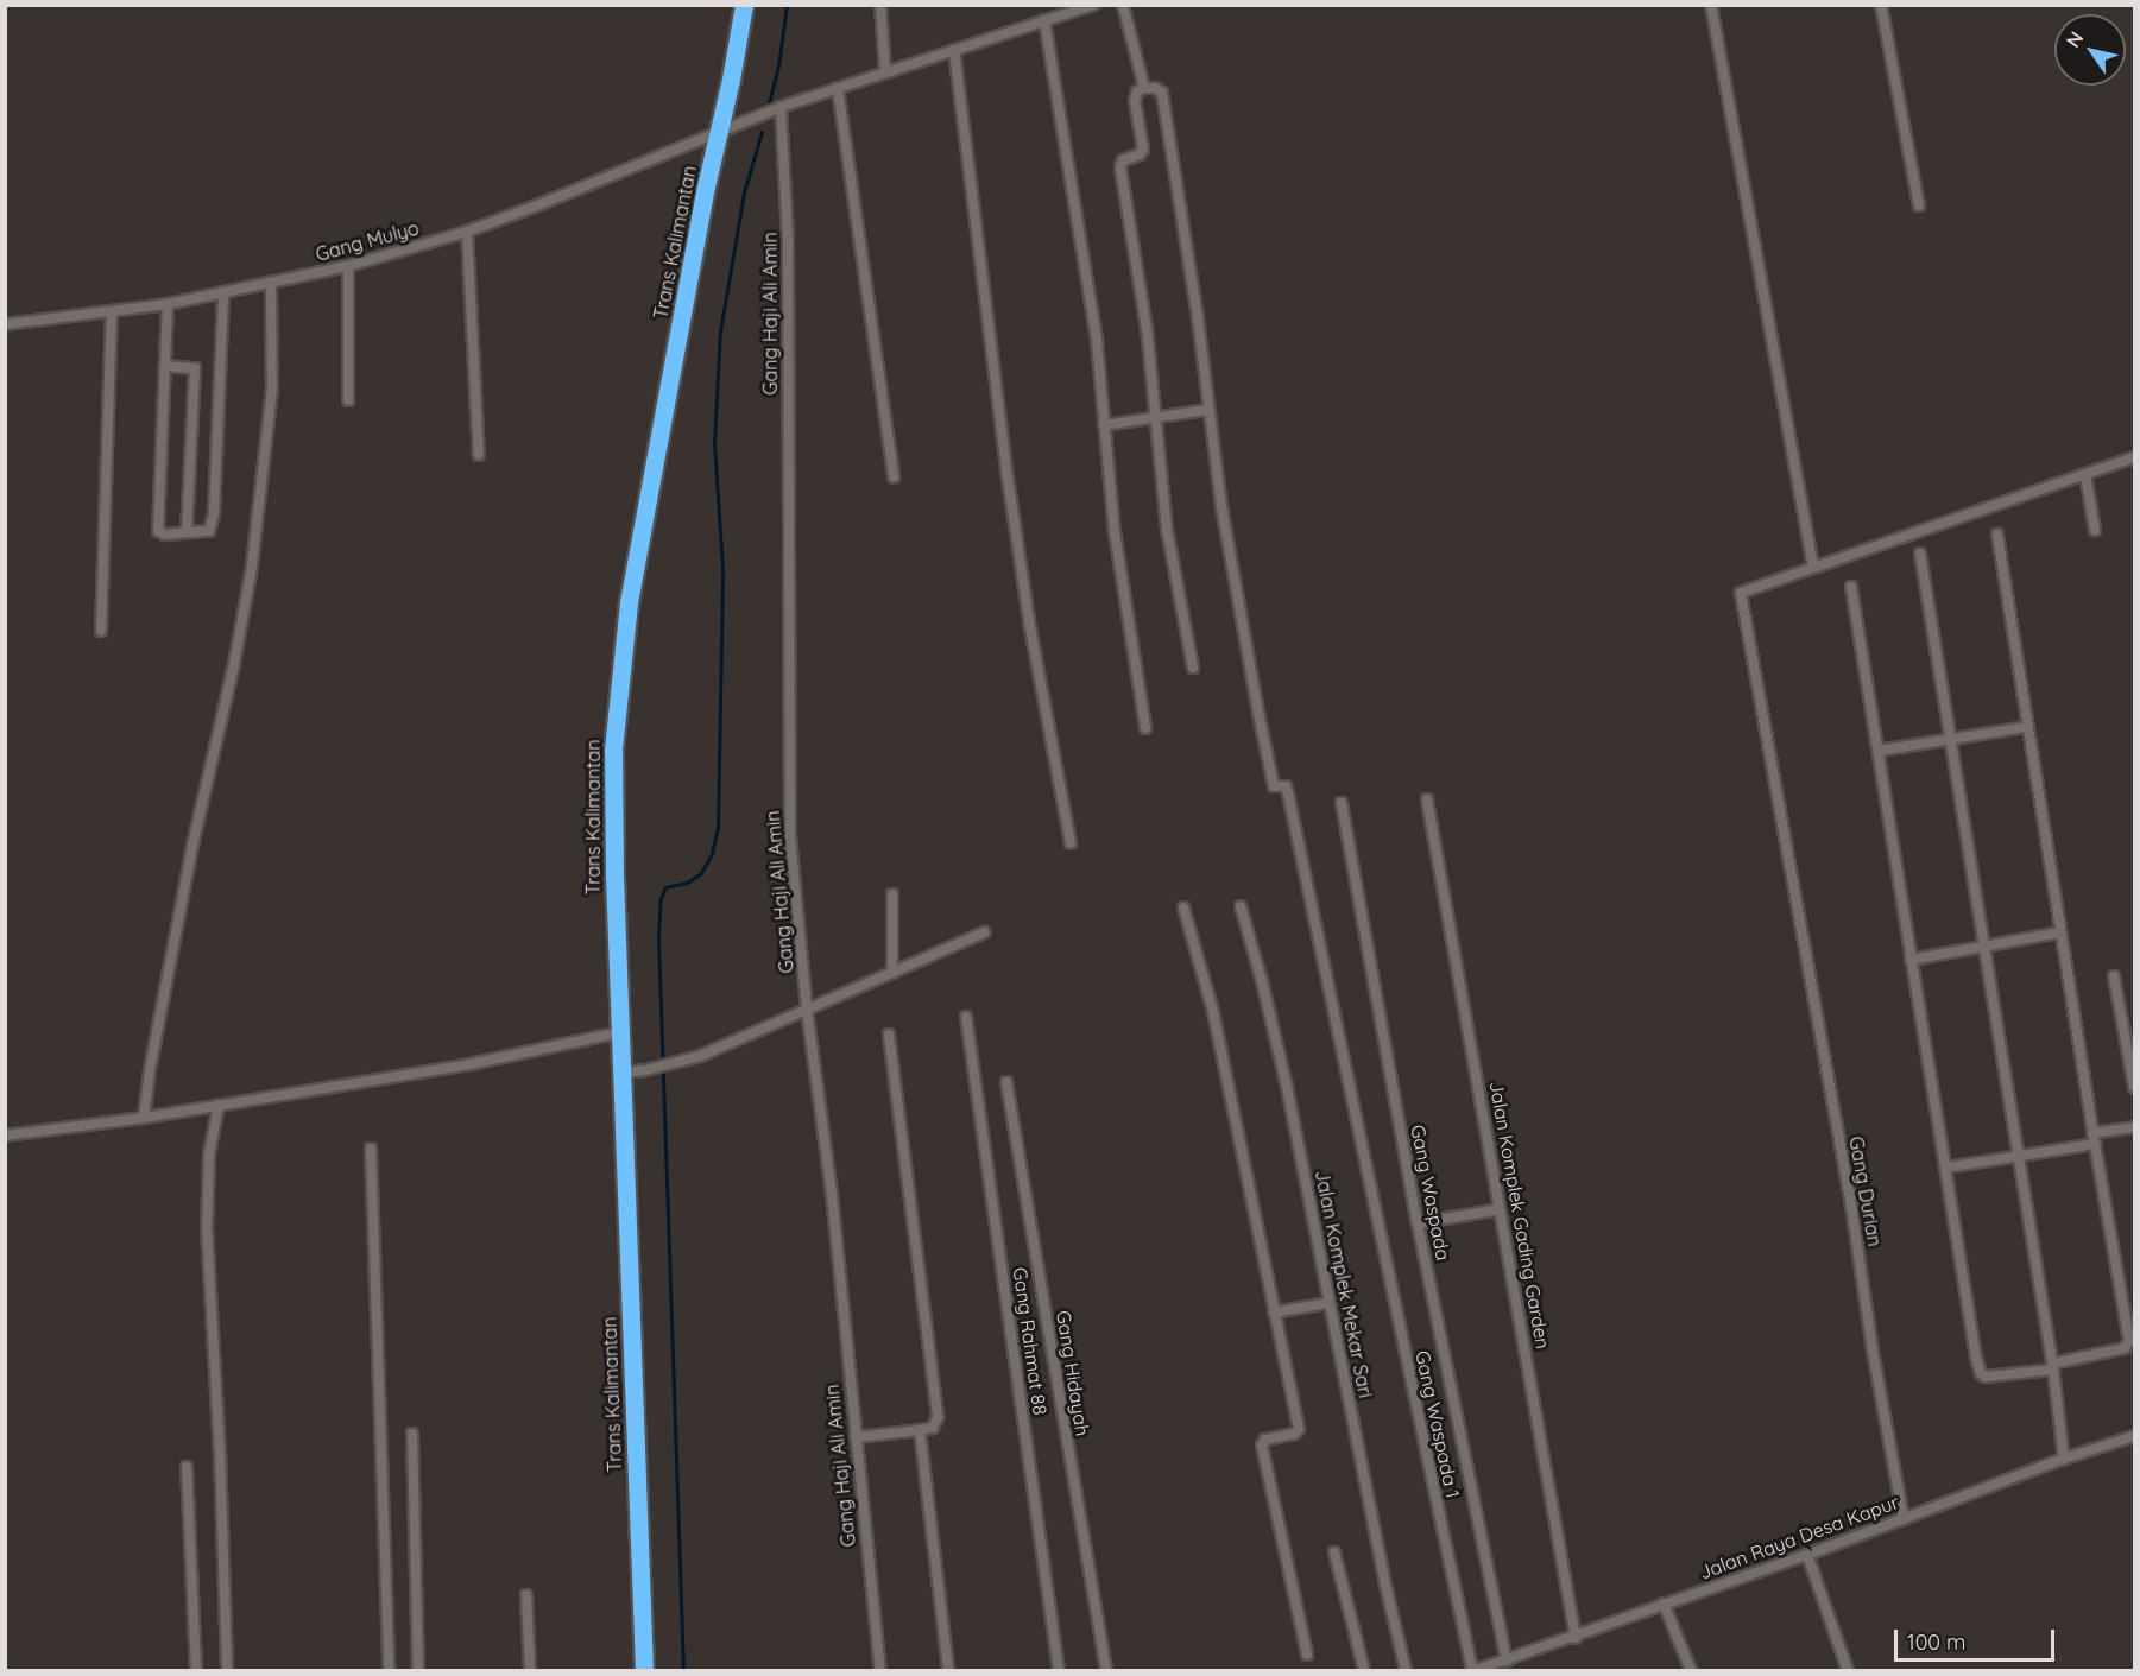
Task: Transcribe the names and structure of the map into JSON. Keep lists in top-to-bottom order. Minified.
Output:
{"streets":{"highway":["Trans Kalimantan"],"street":["Gang Mulyo","Gang Haji Ali Amin","Gang Durian","Gang Waspada","Jalan Komplek Gading Garden","Jalan Komplek Mekar Sari","Gang Rahmat 88","Gang Hidayah","Gang Waspada 1","Jalan Raya Desa Kapur"]},"crossings":[["Gang Mulyo","Trans Kalimantan"],["Gang Mulyo","Gang Haji Ali Amin"],["Gang Durian","Jalan Raya Desa Kapur"],["Gang Waspada","Jalan Raya Desa Kapur"],["Jalan Komplek Gading Garden","Jalan Raya Desa Kapur"],["Gang Waspada 1","Jalan Raya Desa Kapur"]],"scale_bar":"100 m","north":"top left"}
